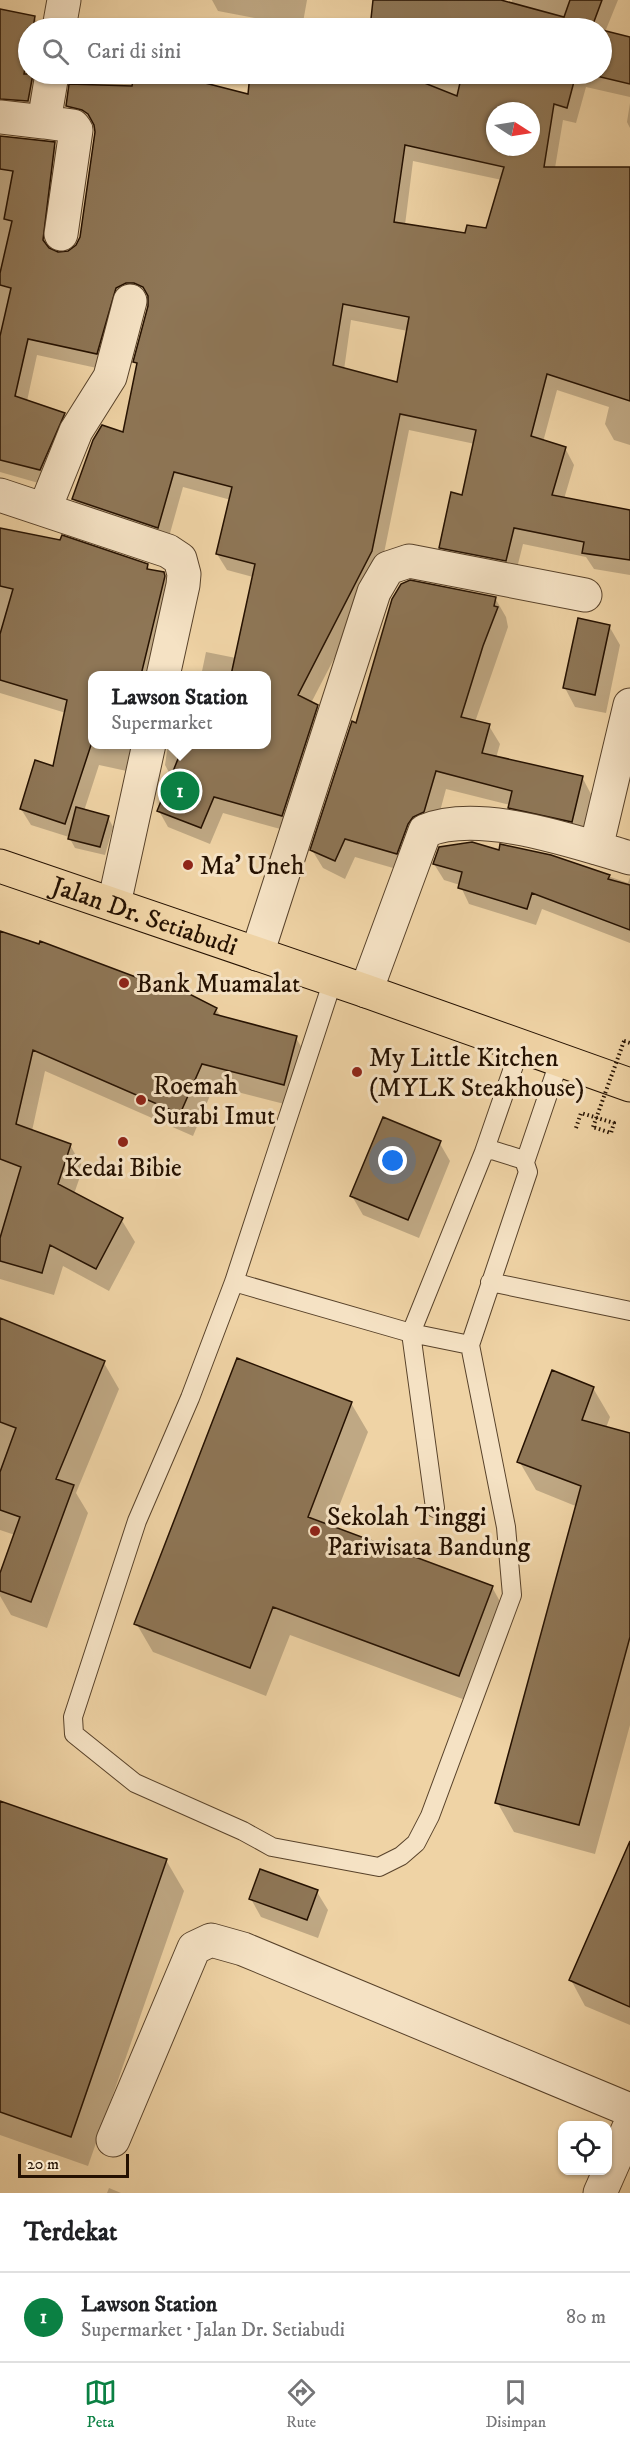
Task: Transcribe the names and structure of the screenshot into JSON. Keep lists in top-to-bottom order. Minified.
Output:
{"streets":{"main road":["Jalan Dr. Setiabudi"]},"places":["Ma' Uneh","Bank Muamalat","My Little Kitchen (MYLK Steakhouse)","Roemah Surabi Imut","Kedai Bibie","Sekolah Tinggi Pariwisata Bandung"],"scale_bar":"20 m","north":"right","page":{"search":"Cari di sini","popup":["Lawson Station","Supermarket"],"pins":"1","scale":"20 m","heading":"Terdekat","list":[{"mark":"1","name":"Lawson Station","note":"Supermarket · Jalan Dr. Setiabudi","value":"80 m"}],"nav":["Peta","Rute","Disimpan"]}}
